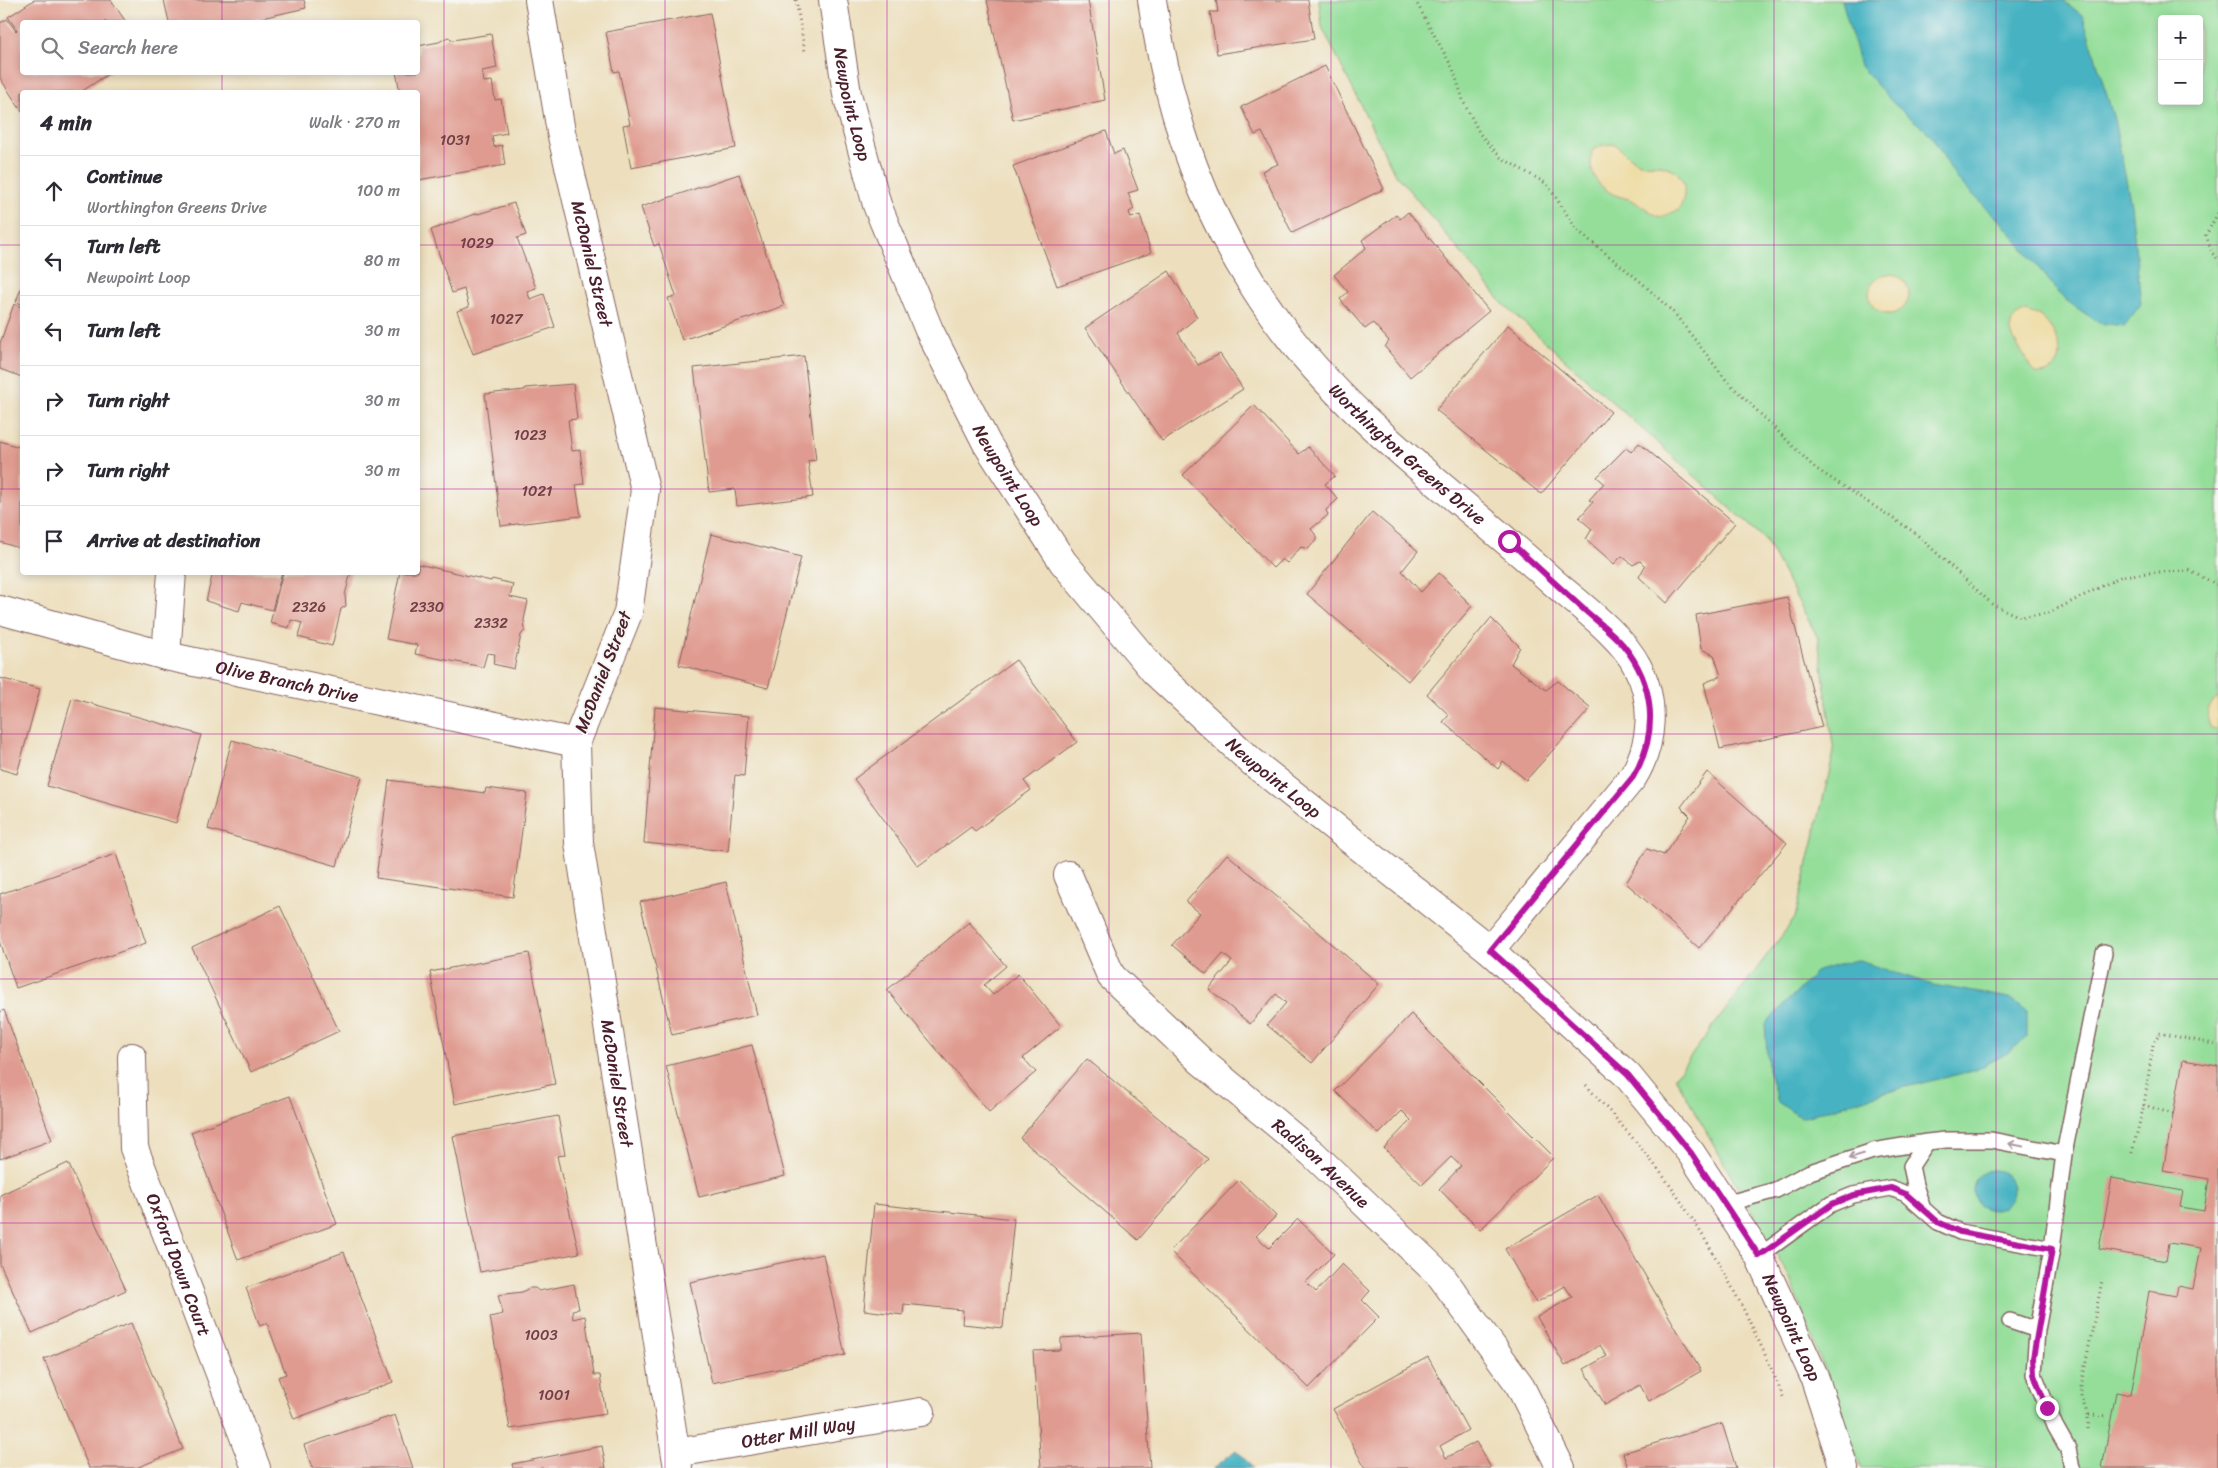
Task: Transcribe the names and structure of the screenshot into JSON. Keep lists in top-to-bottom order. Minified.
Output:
{"streets":{"street":["Newpoint Loop","McDaniel Street","Worthington Greens Drive","Olive Branch Drive","Radison Avenue","Oxford Down Court","Otter Mill Way"]},"crossings":[["Newpoint Loop","Worthington Greens Drive"],["McDaniel Street","Olive Branch Drive"],["McDaniel Street","Otter Mill Way"]],"house_numbers":["1031","1029","1027","1023","1021","2326","2330","2332","1003","1001"],"page":{"map_buttons":["+","−"],"search":"Search here","heading":["4 min","Walk · 270 m"],"list":[["Continue","Worthington Greens Drive","100 m"],["Turn left","Newpoint Loop","80 m"],["Turn left","30 m"],["Turn right","30 m"],["Turn right","30 m"],"Arrive at destination"]}}
